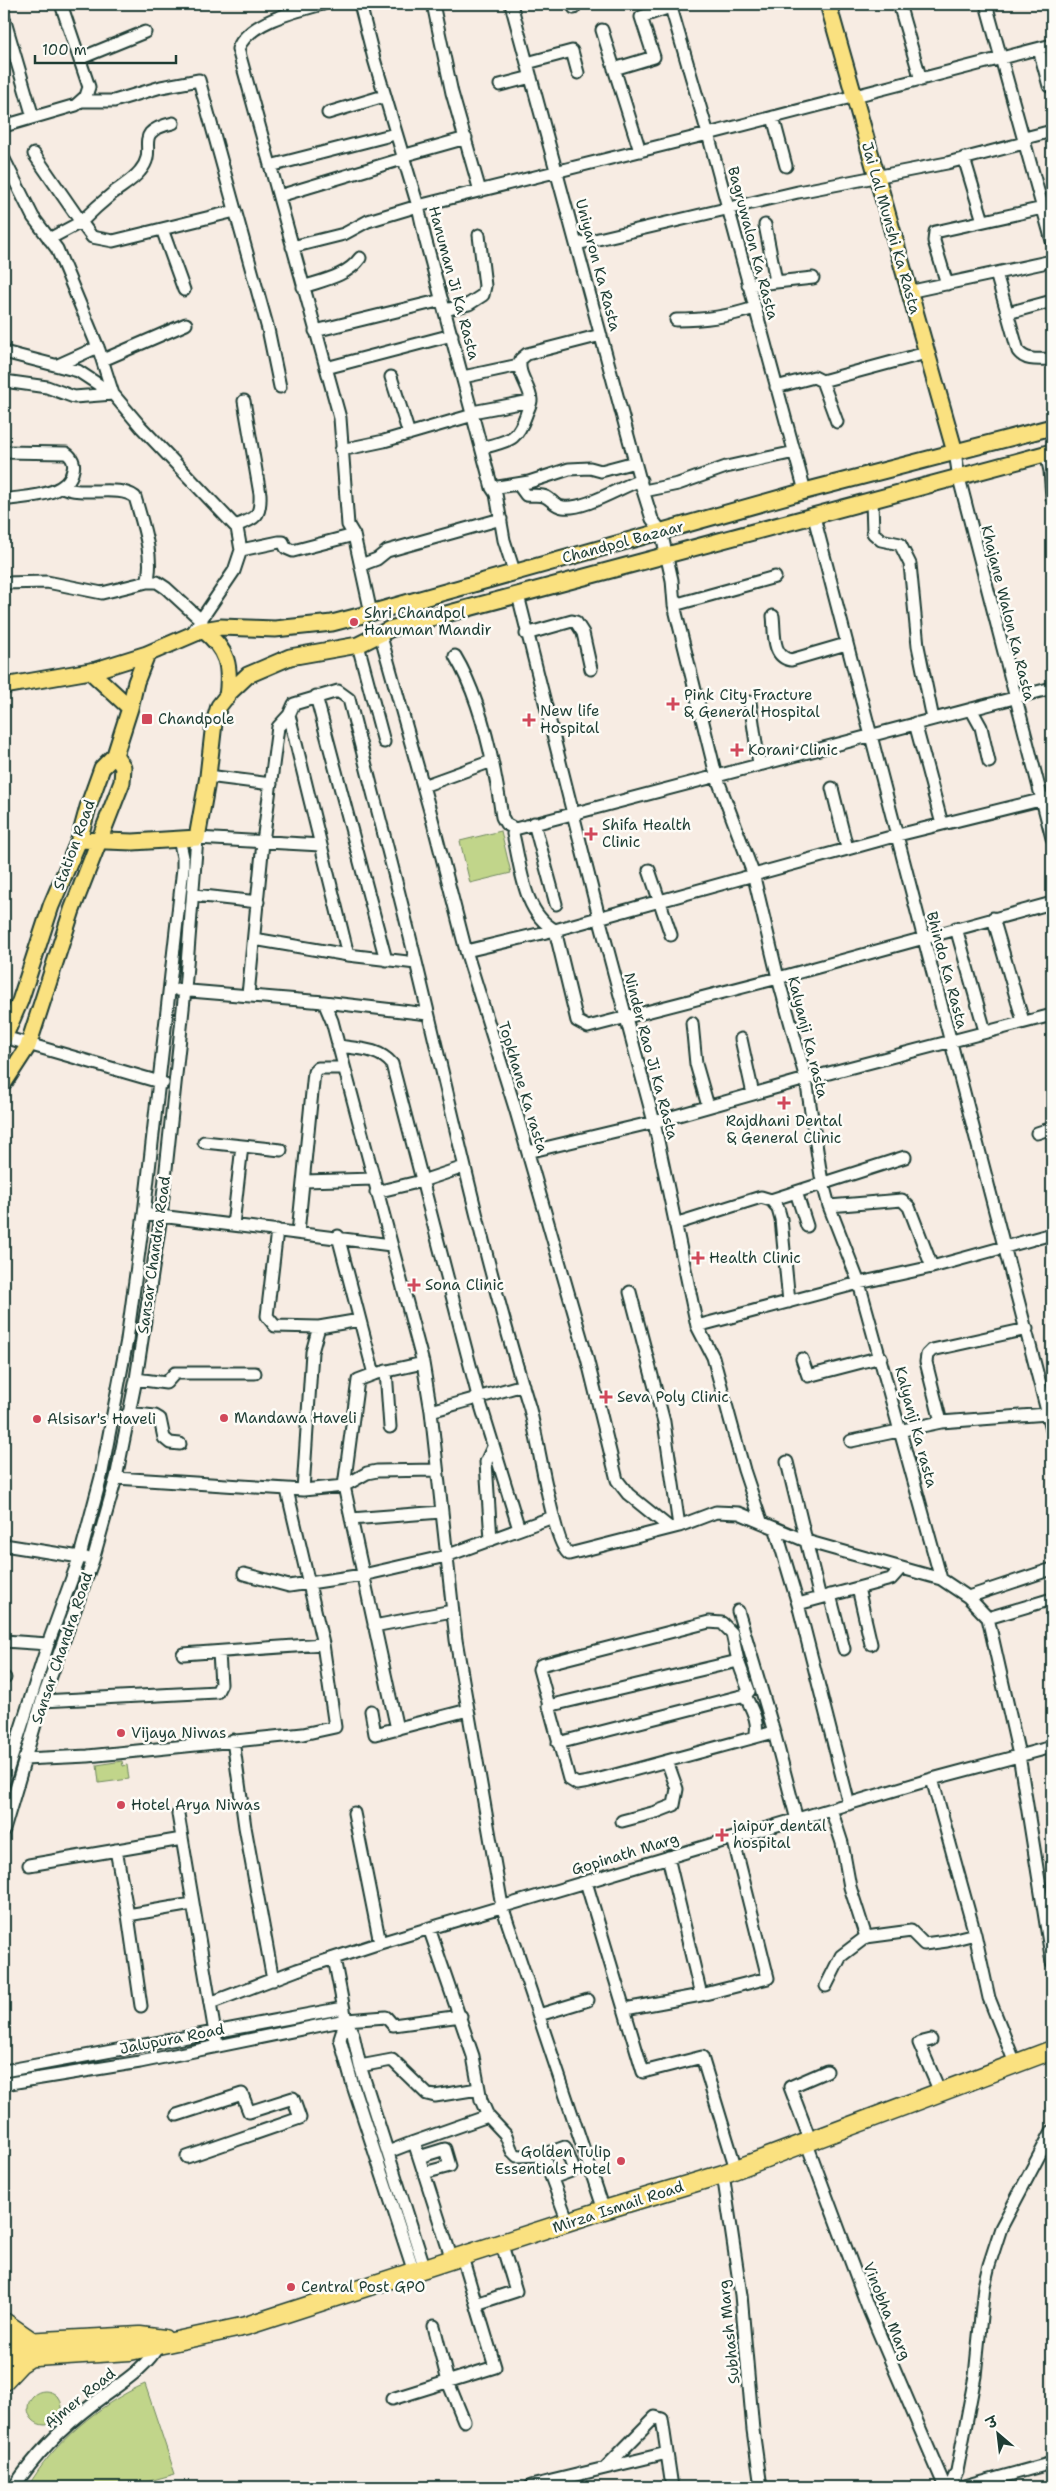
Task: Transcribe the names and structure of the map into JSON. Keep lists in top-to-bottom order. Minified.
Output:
{"streets":{"highway":["Mirza Ismail Road"],"main road":["Jai Lal Munshi Ka Rasta","Chandpol Bazaar","Station Road","Sansar Chandra Road"],"street":["Bagruwalon Ka Rasta","Uniyaron Ka Rasta","Hanuman Ji Ka Rasta","Khajane Walon Ka Rasta","Bhindo Ka Rasta","Kalyanji Ka rasta","Ninder Rao Ji Ka Rasta","Topkhane Ka rasta","Gopinath Marg","Jalupura Road","Vinobha Marg","Subhash Marg","Ajmer Road"]},"crossings":[["Jai Lal Munshi Ka Rasta","Chandpol Bazaar"],["Jai Lal Munshi Ka Rasta","Khajane Walon Ka Rasta"],["Bagruwalon Ka Rasta","Chandpol Bazaar"],["Uniyaron Ka Rasta","Chandpol Bazaar"],["Uniyaron Ka Rasta","Kalyanji Ka rasta"],["Hanuman Ji Ka Rasta","Chandpol Bazaar"],["Chandpol Bazaar","Khajane Walon Ka Rasta"],["Chandpol Bazaar","Station Road"],["Chandpol Bazaar","Bhindo Ka Rasta"],["Chandpol Bazaar","Kalyanji Ka rasta"],["Chandpol Bazaar","Ninder Rao Ji Ka Rasta"],["Chandpol Bazaar","Topkhane Ka rasta"],["Chandpol Bazaar","Sansar Chandra Road"],["Mirza Ismail Road","Vinobha Marg"],["Mirza Ismail Road","Subhash Marg"],["Mirza Ismail Road","Ajmer Road"]],"places":{"other":["Shri Chandpol Hanuman Mandir","Mandawa Haveli","Alsisar's Haveli","Vijaya Niwas","Hotel Arya Niwas","Golden Tulip Essentials Hotel","Central Post GPO"],"health":["Pink City Fracture & General Hospital","New life Hospital","Korani Clinic","Shifa Health Clinic","Rajdhani Dental & General Clinic","Health Clinic","Sona Clinic","Seva Poly Clinic","jaipur dental hospital"],"transit":["Chandpole"]},"scale_bar":"100 m","north":"top left"}
